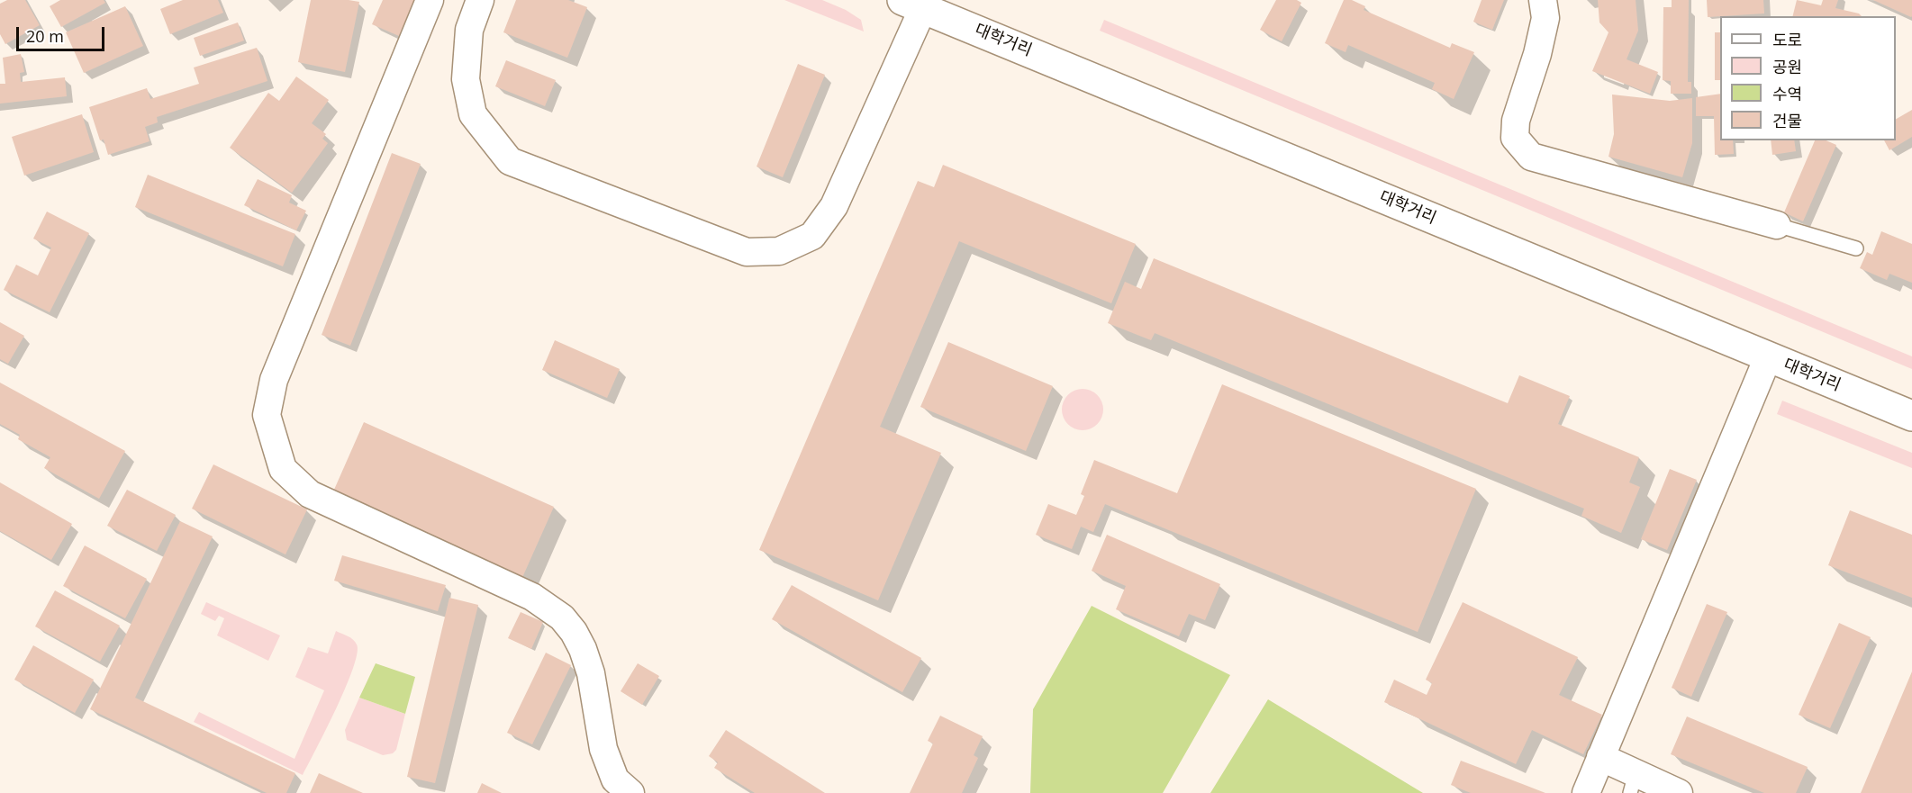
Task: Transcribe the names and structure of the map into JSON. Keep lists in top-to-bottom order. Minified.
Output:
{"streets":{"main road":["대학거리"]},"legend":["도로","공원","수역","건물"],"scale_bar":"20 m"}
